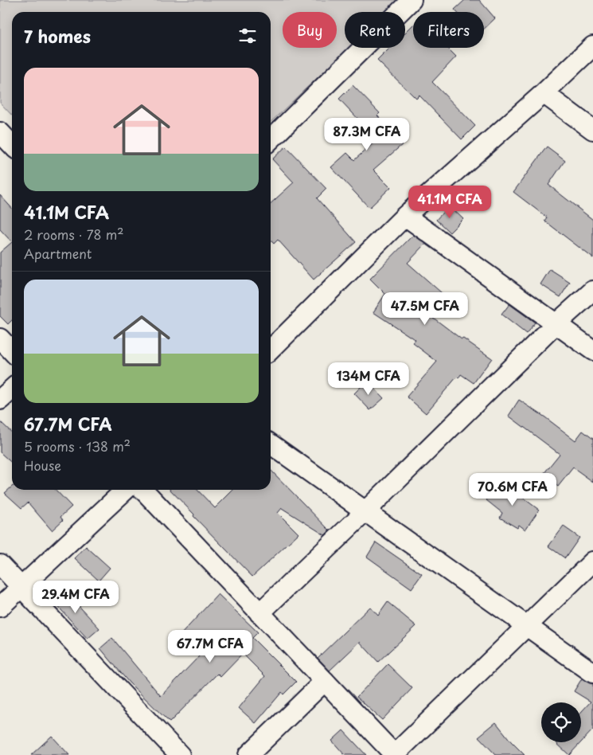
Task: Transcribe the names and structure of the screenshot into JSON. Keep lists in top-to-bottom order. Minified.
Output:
{"page":{"chip":["Buy","Rent","Filters"],"heading":"7 homes","list":[{"name":"41.1M CFA","note":"2 rooms · 78 m² · Apartment"},{"name":"67.7M CFA","note":"5 rooms · 138 m² · House"}],"price":["87.3M CFA","41.1M CFA","47.5M CFA","134M CFA","70.6M CFA","29.4M CFA","67.7M CFA"]}}
